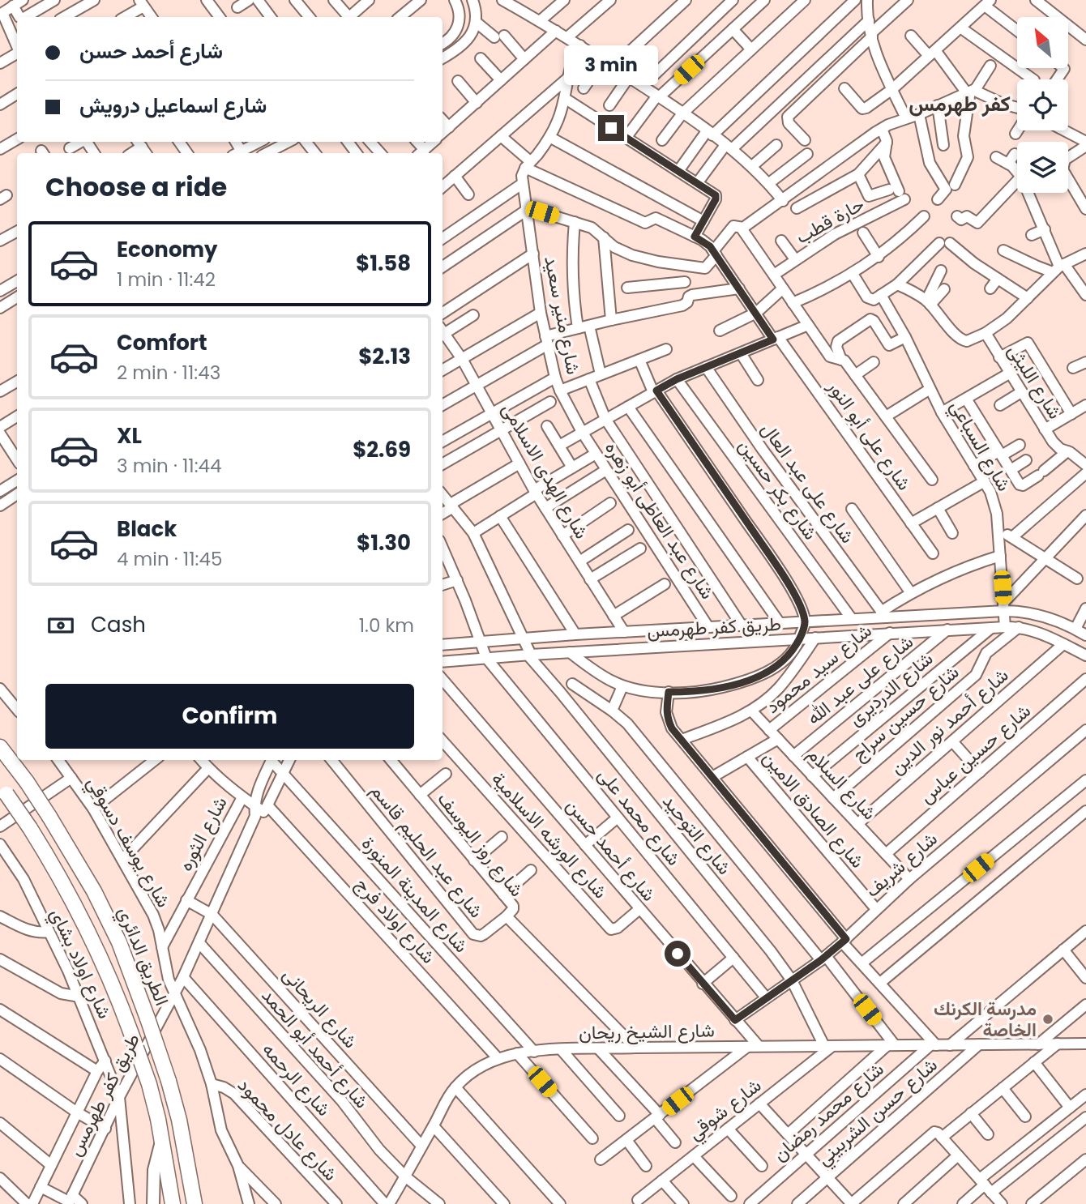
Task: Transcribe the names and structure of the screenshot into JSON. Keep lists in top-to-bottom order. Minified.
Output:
{"streets":{"highway":["الطريق الدائري"],"street":["حارة قطب","شارع منير سعيد","شارع الليثى","شارع على أبو النور","شارع السباعي","شارع الهدى الاسلامى","شارع على عبد العال","شارع بكر حسين","شارع عبد العاطى أبو زهره","طريق كفر طهرمس","شارع سيد محمود","شارع على عبد الله","شارع الدرديرى","شارع حسين سراج","شارع أحمد نور الدين","شارع حسين عباس","شارع السلام","شارع الصادق الامين","شارع محمد على","شارع الثوره","شارع التوحيد","شارع الورشه الاسلامية","شارع يوسف دسوقي","شارع روز اليوسف","شارع أحمد حسن","شارع عبد الحليم قاسم","شارع شريف","شارع المدينة المنورة","شارع اولاد فرج","شارع اولاد بشاي","شارع الريحانى","شارع الشيخ ريحان","شارع أحمد أبو الحمد","شارع الرحمه","شارع شوقي","شارع محمد رمضان","شارع حسن الشربيني","شارع عادل محمود"]},"crossings":[["شارع منير سعيد","شارع على أبو النور"],["شارع منير سعيد","شارع عبد العاطى أبو زهره"],["شارع السباعي","طريق كفر طهرمس"],["شارع الهدى الاسلامى","طريق كفر طهرمس"],["شارع على عبد العال","طريق كفر طهرمس"],["شارع بكر حسين","طريق كفر طهرمس"],["شارع عبد العاطى أبو زهره","طريق كفر طهرمس"],["طريق كفر طهرمس","شارع سيد محمود"],["طريق كفر طهرمس","شارع على عبد الله"],["طريق كفر طهرمس","شارع الدرديرى"],["طريق كفر طهرمس","شارع حسين سراج"],["طريق كفر طهرمس","شارع أحمد نور الدين"],["طريق كفر طهرمس","شارع محمد على"],["طريق كفر طهرمس","شارع التوحيد"],["طريق كفر طهرمس","شارع يوسف دسوقي"],["طريق كفر طهرمس","شارع المدينة المنورة"],["طريق كفر طهرمس","شارع اولاد فرج"],["طريق كفر طهرمس","شارع اولاد بشاي"],["طريق كفر طهرمس","شارع الريحانى"],["طريق كفر طهرمس","شارع أحمد أبو الحمد"],["طريق كفر طهرمس","شارع الرحمه"],["شارع سيد محمود","شارع السلام"],["شارع على عبد الله","شارع السلام"],["شارع الدرديرى","شارع السلام"],["شارع حسين سراج","شارع السلام"],["شارع أحمد نور الدين","شارع السلام"],["شارع حسين عباس","شارع السلام"],["شارع السلام","شارع شريف"],["شارع الصادق الامين","شارع شريف"],["شارع محمد على","شارع شريف"],["شارع الثوره","شارع يوسف دسوقي"],["شارع الثوره","شارع اولاد فرج"],["شارع الثوره","شارع الريحانى"],["شارع التوحيد","شارع شريف"],["شارع التوحيد","شارع الشيخ ريحان"],["شارع التوحيد","شارع شوقي"],["شارع الورشه الاسلامية","شارع أحمد حسن"],["شارع يوسف دسوقي","شارع عادل محمود"],["شارع روز اليوسف","شارع عبد الحليم قاسم"],["شارع روز اليوسف","شارع الشيخ ريحان"],["شارع أحمد حسن","شارع شريف"],["شارع أحمد حسن","شارع الشيخ ريحان"],["شارع المدينة المنورة","شارع الشيخ ريحان"],["شارع اولاد فرج","شارع الشيخ ريحان"],["شارع الريحانى","شارع الشيخ ريحان"],["شارع الشيخ ريحان","شارع أحمد أبو الحمد"],["شارع الشيخ ريحان","شارع الرحمه"],["شارع الشيخ ريحان","شارع شوقي"],["شارع الشيخ ريحان","شارع محمد رمضان"],["شارع الشيخ ريحان","شارع حسن الشربيني"]],"districts":["كفر طهرمس"],"places":["مدرسة الكرنك الخاصة"],"north":"top left","page":{"banner":["شارع أحمد حسن","شارع اسماعيل درويش"],"bubble":"3 min","heading":"Choose a ride","list":[{"name":"Economy","note":"1 min · 11:42","value":"$1.58"},{"name":"Comfort","note":"2 min · 11:43","value":"$2.13"},{"name":"XL","note":"3 min · 11:44","value":"$2.69"},{"name":"Black","note":"4 min · 11:45","value":"$1.30"}],"pay":["Cash","1.0 km"],"buttons":"Confirm"}}
